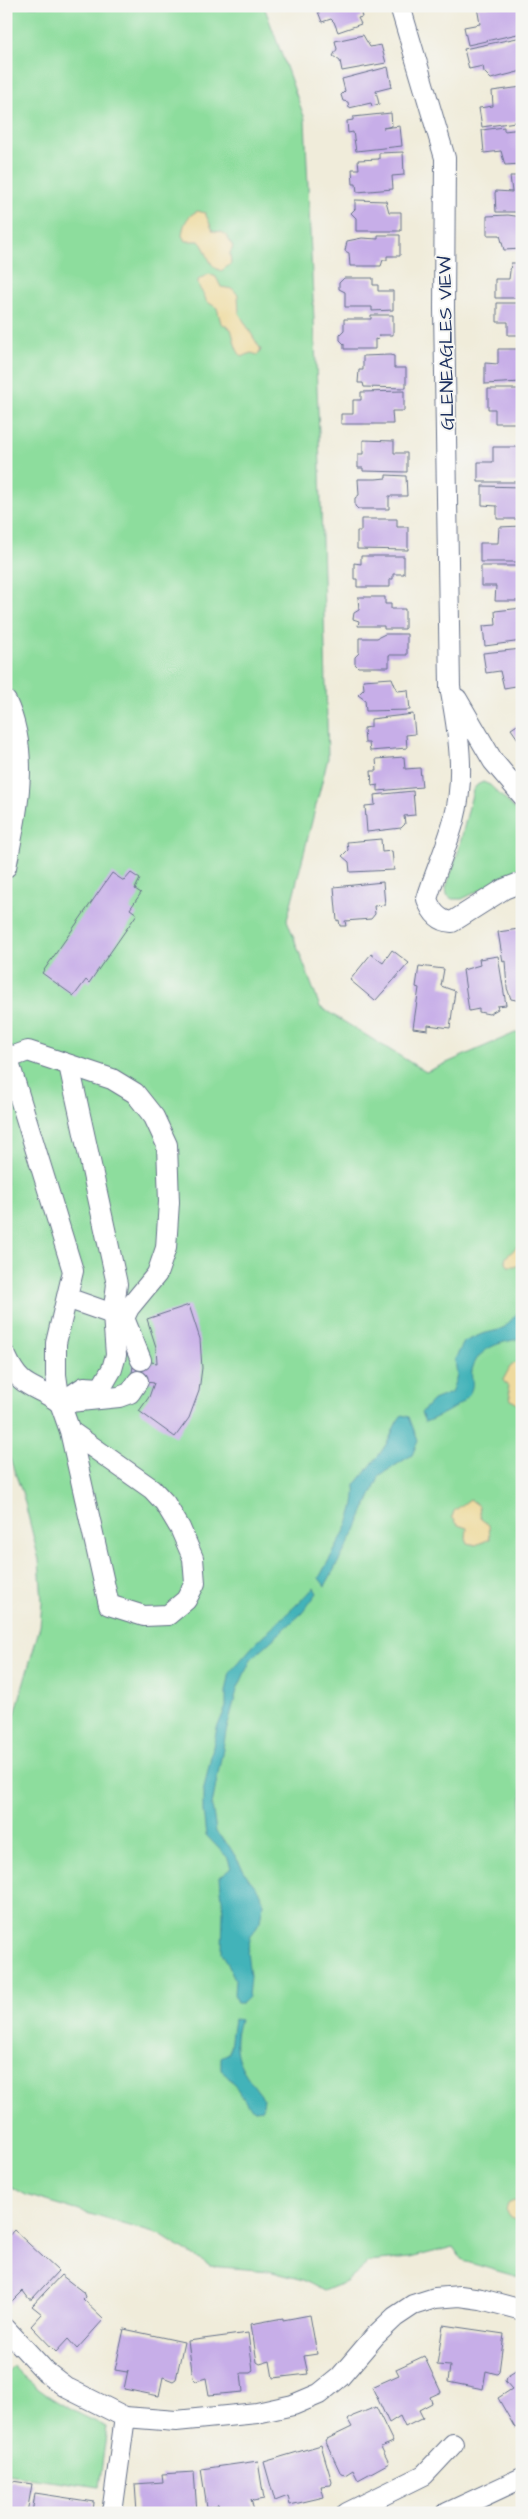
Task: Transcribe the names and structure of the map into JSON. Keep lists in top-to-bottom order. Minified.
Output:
{"streets":{"street":["GLENEAGLES VIEW"]}}
